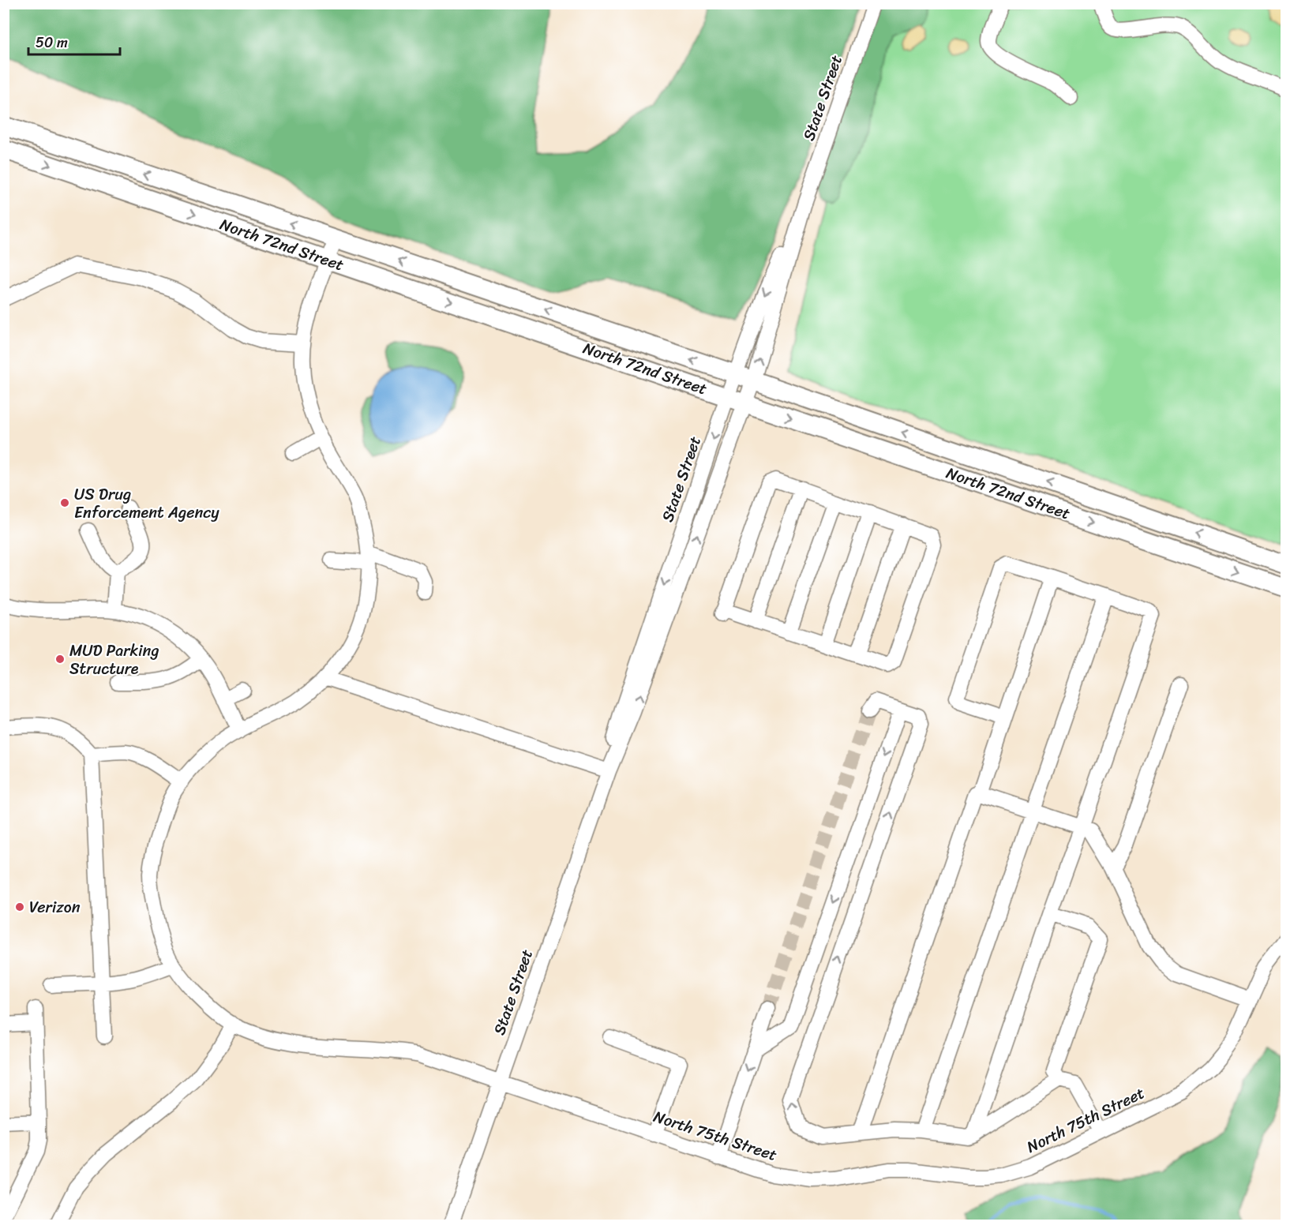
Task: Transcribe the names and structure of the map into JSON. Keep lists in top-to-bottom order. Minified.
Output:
{"streets":{"main road":["North 72nd Street"],"street":["State Street","North 75th Street"]},"crossings":[["State Street","North 72nd Street"],["State Street","North 75th Street"],["North 72nd Street","North 75th Street"]],"places":["US Drug Enforcement Agency","MUD Parking Structure","Verizon"],"scale_bar":"50 m"}
